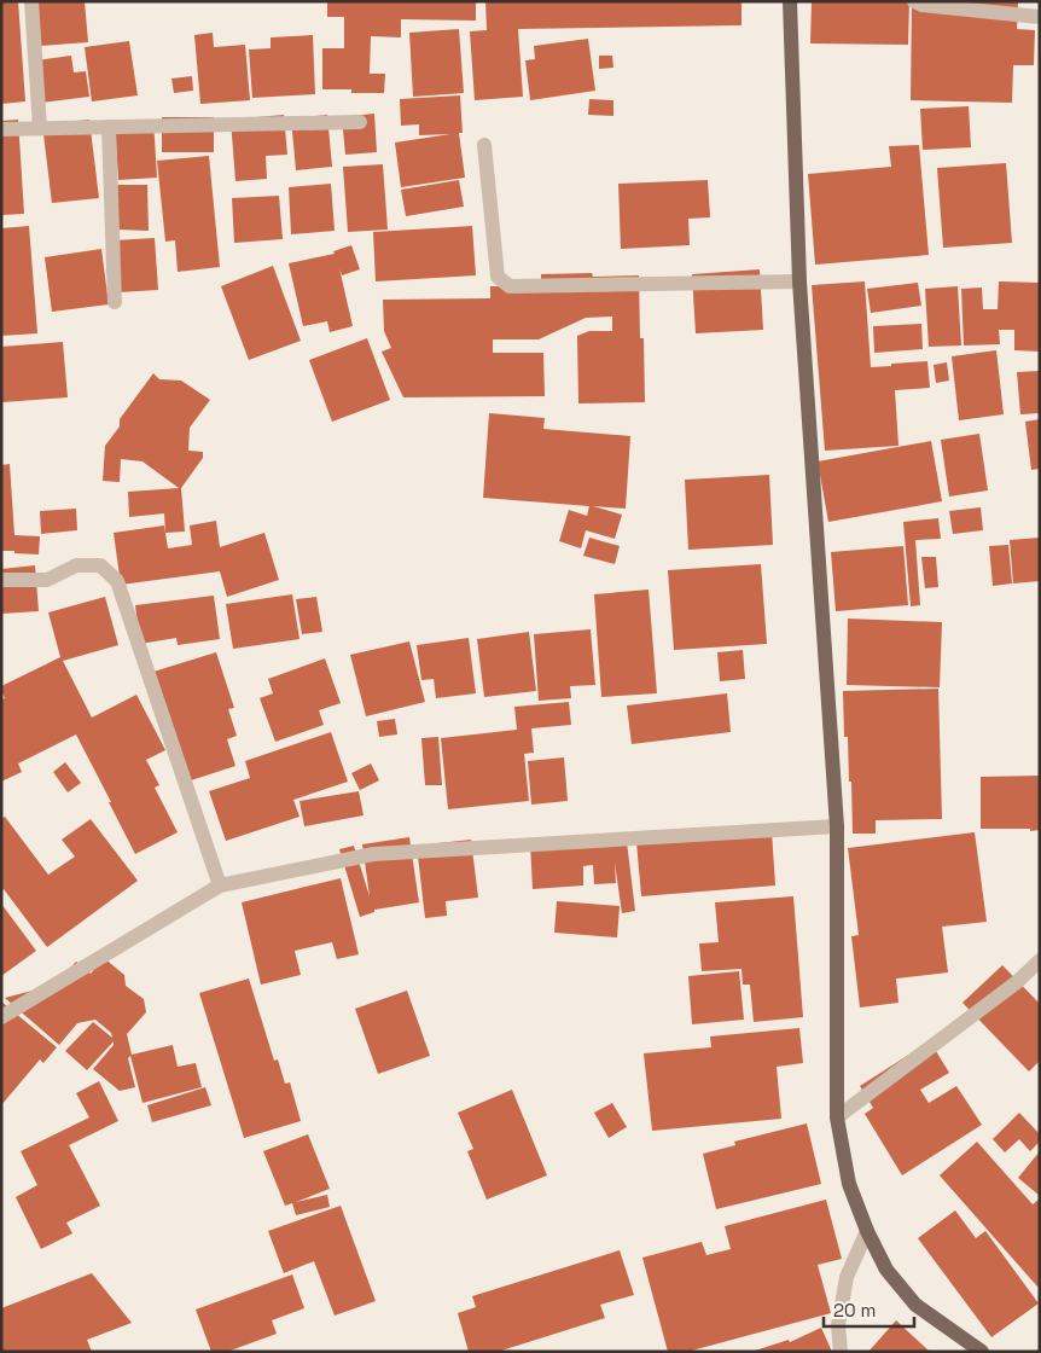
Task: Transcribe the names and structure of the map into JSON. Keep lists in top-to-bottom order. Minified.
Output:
{"scale_bar":"20 m"}
